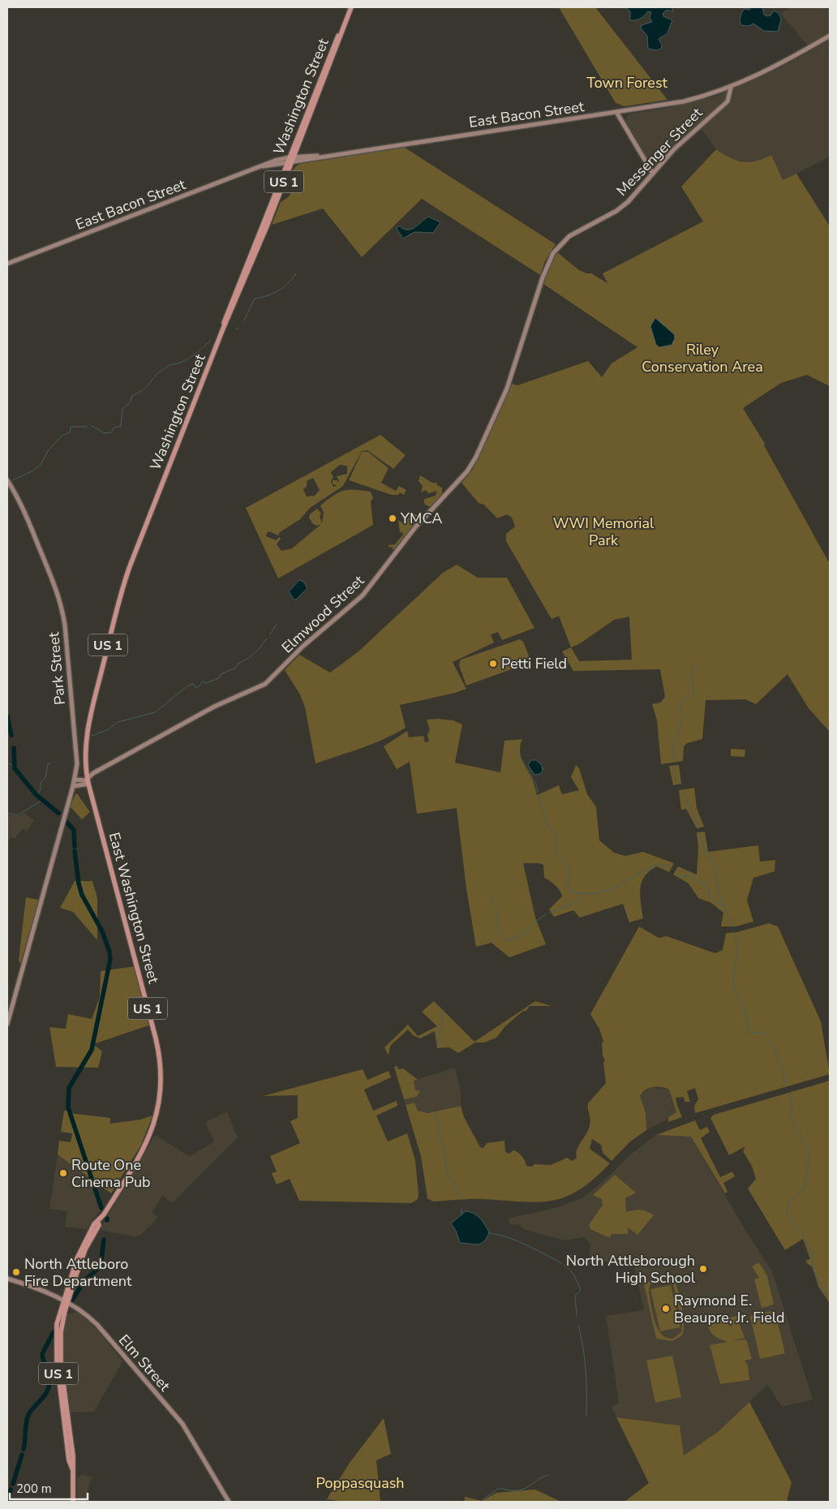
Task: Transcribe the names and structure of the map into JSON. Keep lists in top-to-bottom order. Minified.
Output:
{"streets":{"main road":["Washington Street","East Bacon Street","Messenger Street","US 1","Elmwood Street","Park Street","East Washington Street","Elm Street"]},"crossings":[["Washington Street","East Bacon Street"],["Washington Street","Elmwood Street"],["Washington Street","East Washington Street"],["East Bacon Street","Messenger Street"],["Messenger Street","Elmwood Street"],["Elmwood Street","Park Street"],["Elmwood Street","East Washington Street"],["East Washington Street","Elm Street"]],"parks":["Town Forest","Riley Conservation Area","WWI Memorial Park","Poppasquash"],"places":["YMCA","Petti Field","Route One Cinema Pub","North Attleborough High School","North Attleboro Fire Department","Raymond E. Beaupre, Jr. Field"],"scale_bar":"200 m"}
